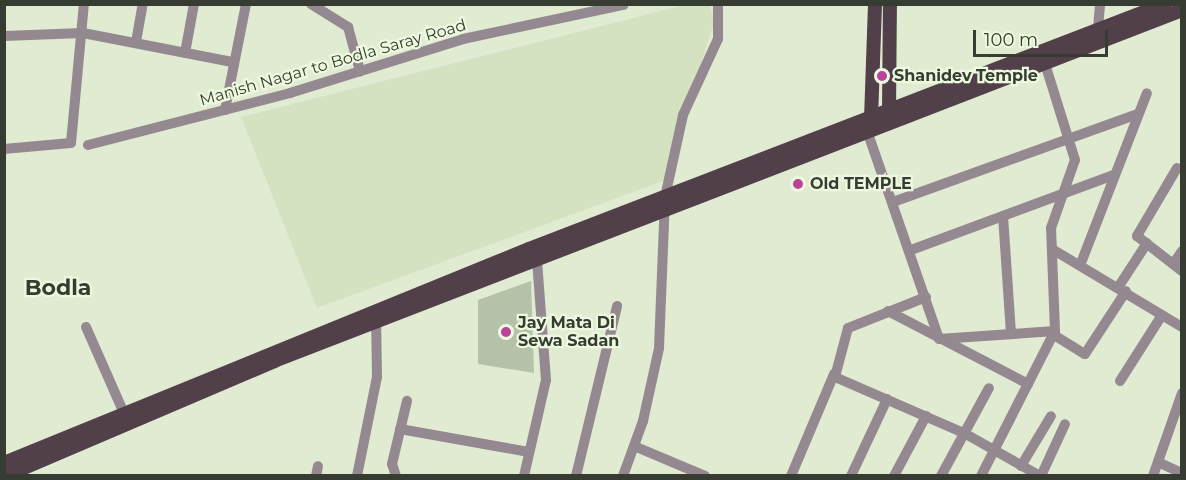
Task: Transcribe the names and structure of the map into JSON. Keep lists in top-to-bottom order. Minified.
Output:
{"streets":{"street":["Manish Nagar to Bodla Saray Road"]},"districts":["Bodla"],"places":["Shanidev Temple","Old TEMPLE","Jay Mata Di Sewa Sadan"],"scale_bar":"100 m"}
